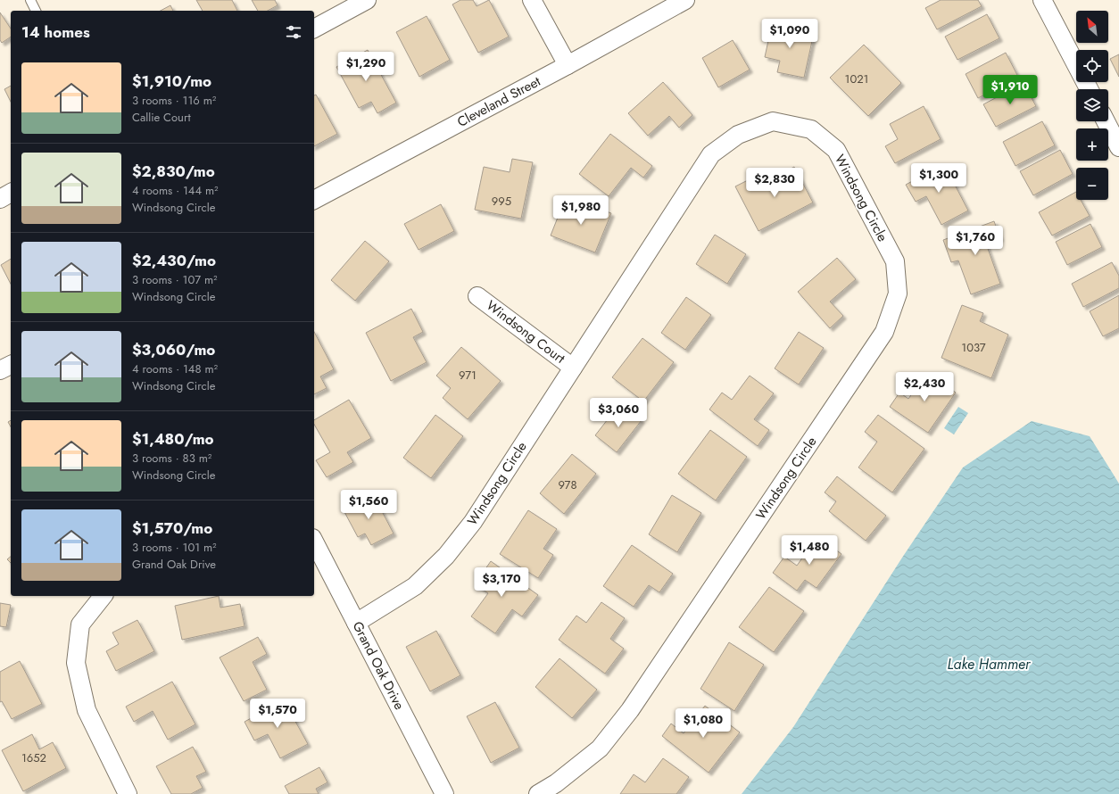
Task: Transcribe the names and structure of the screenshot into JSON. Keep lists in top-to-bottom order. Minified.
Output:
{"streets":{"street":["Cleveland Street","Windsong Circle","Windsong Court","Grand Oak Drive"]},"crossings":[["Windsong Circle","Windsong Court"],["Windsong Circle","Grand Oak Drive"]],"water":["Lake Hammer"],"house_numbers":["1021","995","1037","971","978","1652"],"north":"top left","page":{"map_buttons":["+","−"],"heading":"14 homes","price":["$1,090","$1,290","$1,910","$1,300","$2,830","$1,980","$1,760","$2,430","$3,060","$1,560","$1,480","$3,170","$1,570","$1,080"],"list":[{"name":"$1,910/mo","note":"3 rooms · 116 m² · Callie Court"},{"name":"$2,830/mo","note":"4 rooms · 144 m² · Windsong Circle"},{"name":"$2,430/mo","note":"3 rooms · 107 m² · Windsong Circle"},{"name":"$3,060/mo","note":"4 rooms · 148 m² · Windsong Circle"},{"name":"$1,480/mo","note":"3 rooms · 83 m² · Windsong Circle"},{"name":"$1,570/mo","note":"3 rooms · 101 m² · Grand Oak Drive"}]}}
